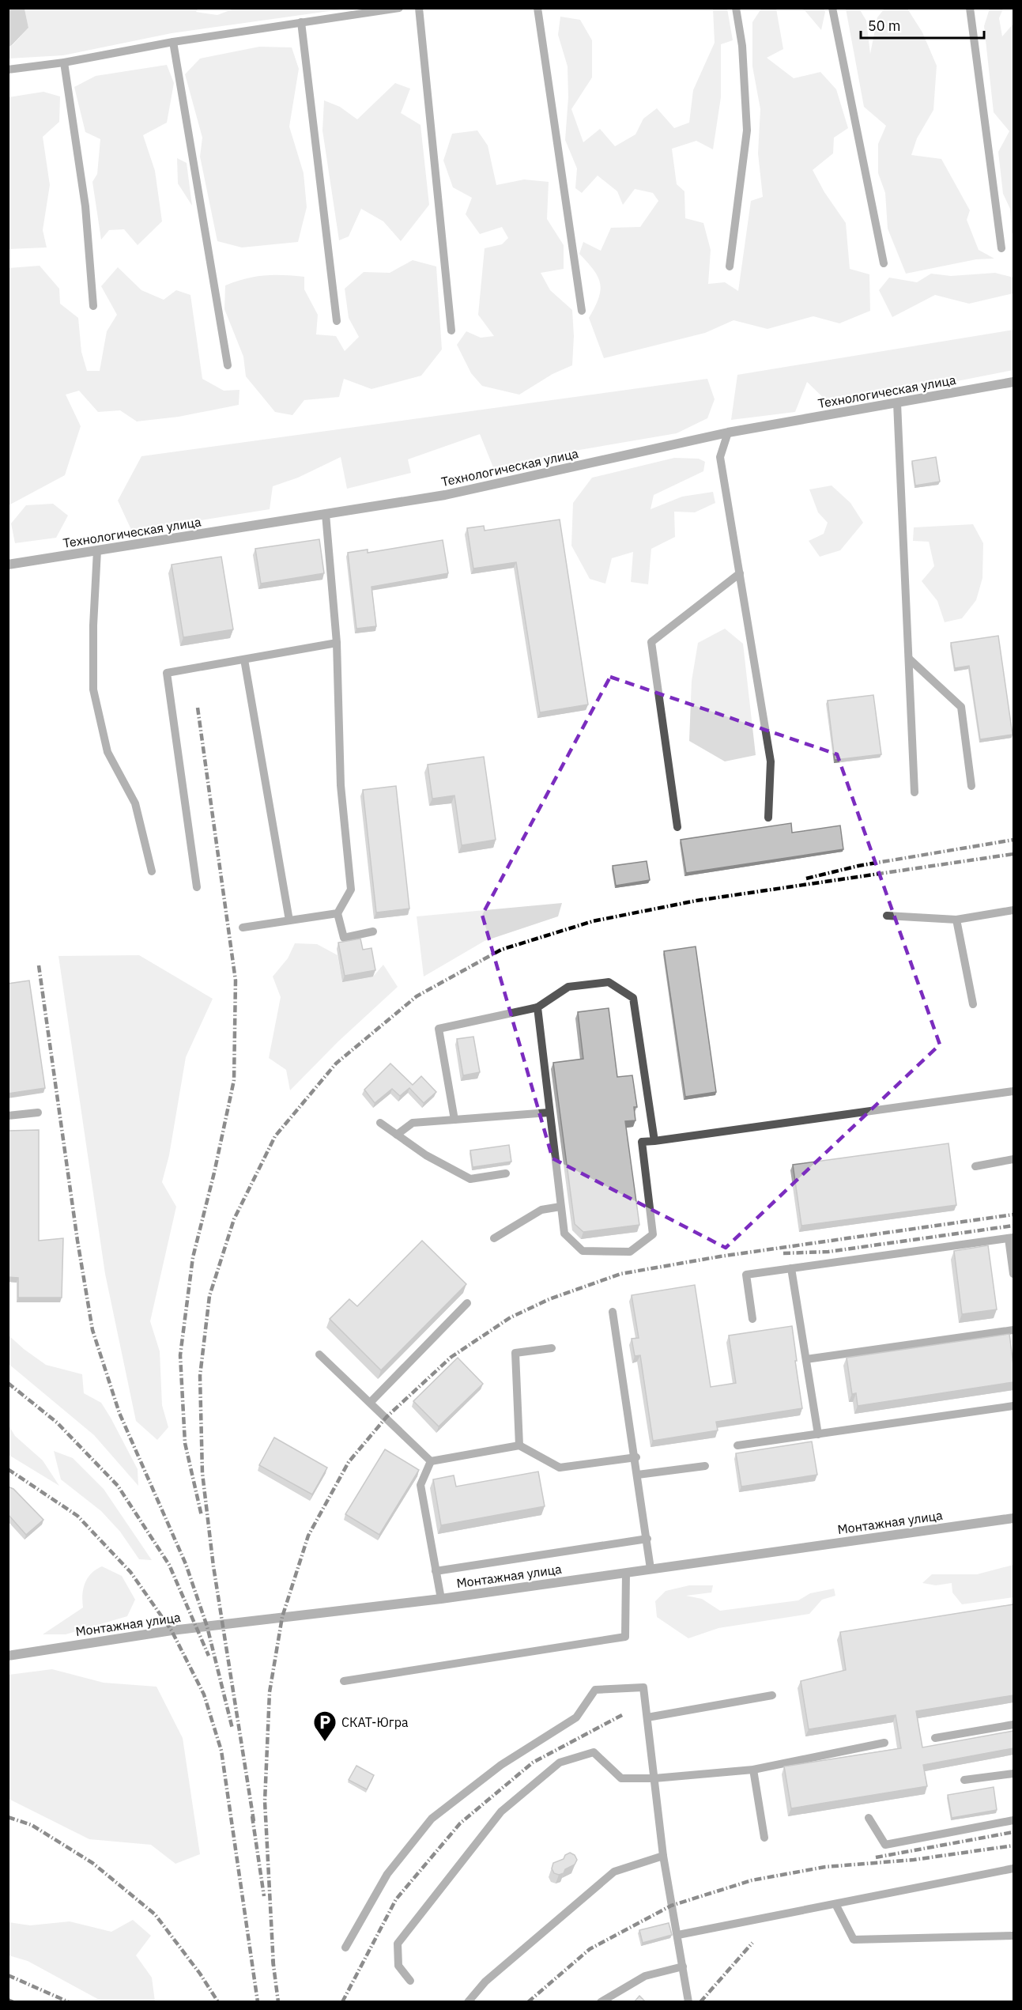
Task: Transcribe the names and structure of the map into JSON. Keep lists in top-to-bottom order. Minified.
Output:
{"streets":{"street":["Технологическая улица","Монтажная улица"]},"places":{"parking":["СКАТ-Югра"]},"scale_bar":"50 m"}
